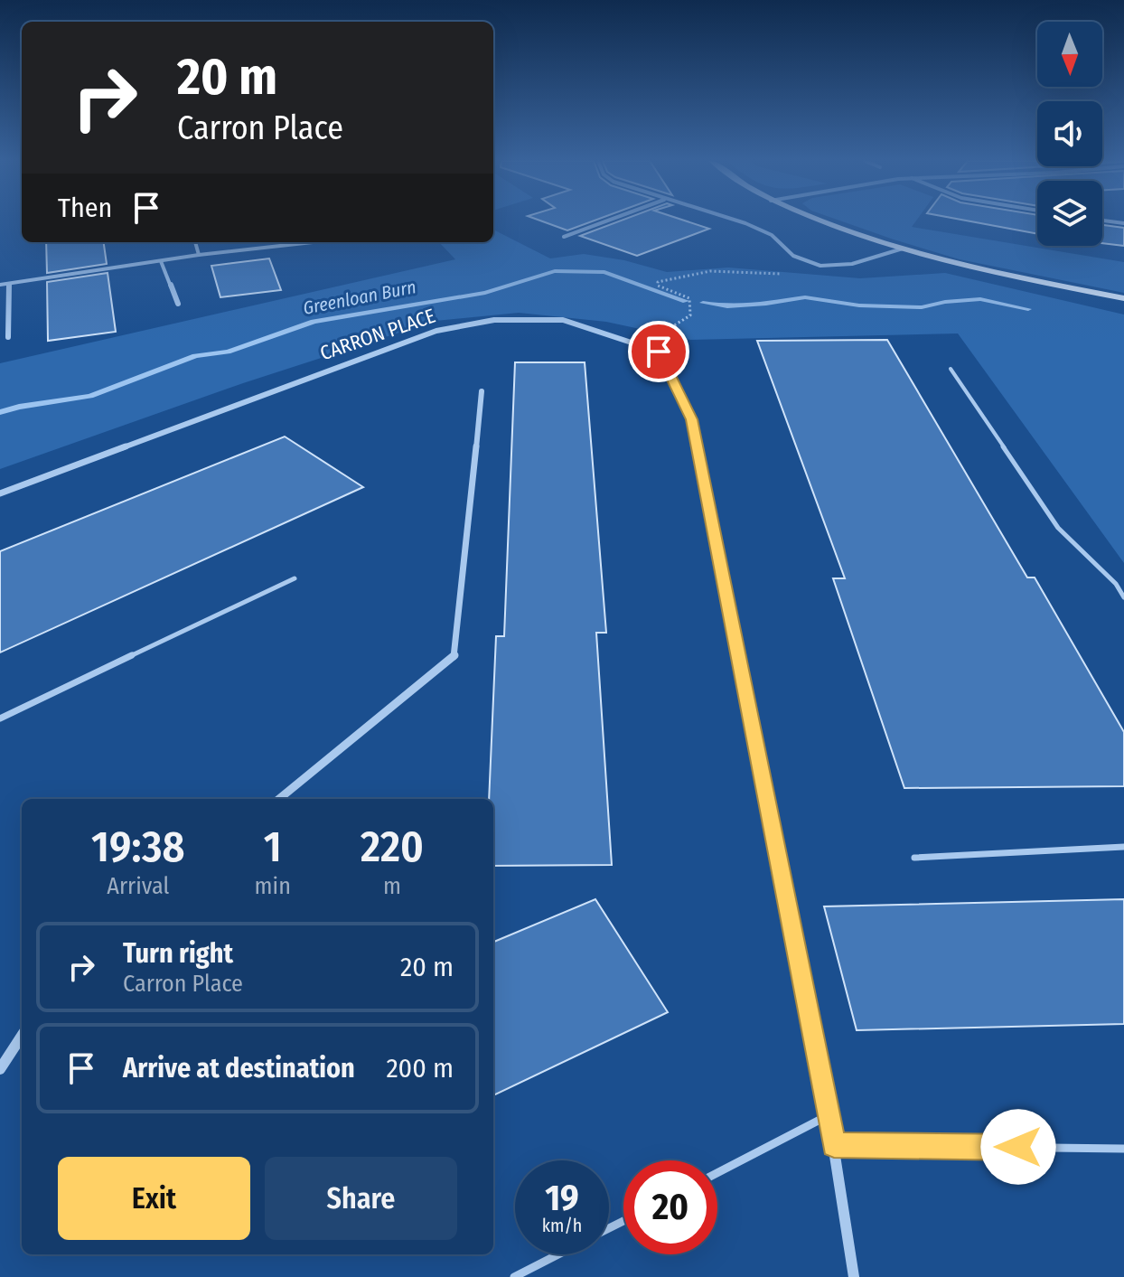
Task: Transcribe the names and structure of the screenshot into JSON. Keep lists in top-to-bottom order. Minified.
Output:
{"streets":{"street":["CARRON PLACE"]},"water":["Greenloan Burn"],"north":"bottom","page":{"turn":["20 m","Carron Place"],"then":"Then","eta":["19:38","Arrival","1","min","220","m"],"list":[{"name":"Turn right","note":"Carron Place","value":"20 m"},{"name":"Arrive at destination","value":"200 m"}],"buttons":["Exit","Share"],"speed":"19 km/h","limit":"20"}}
